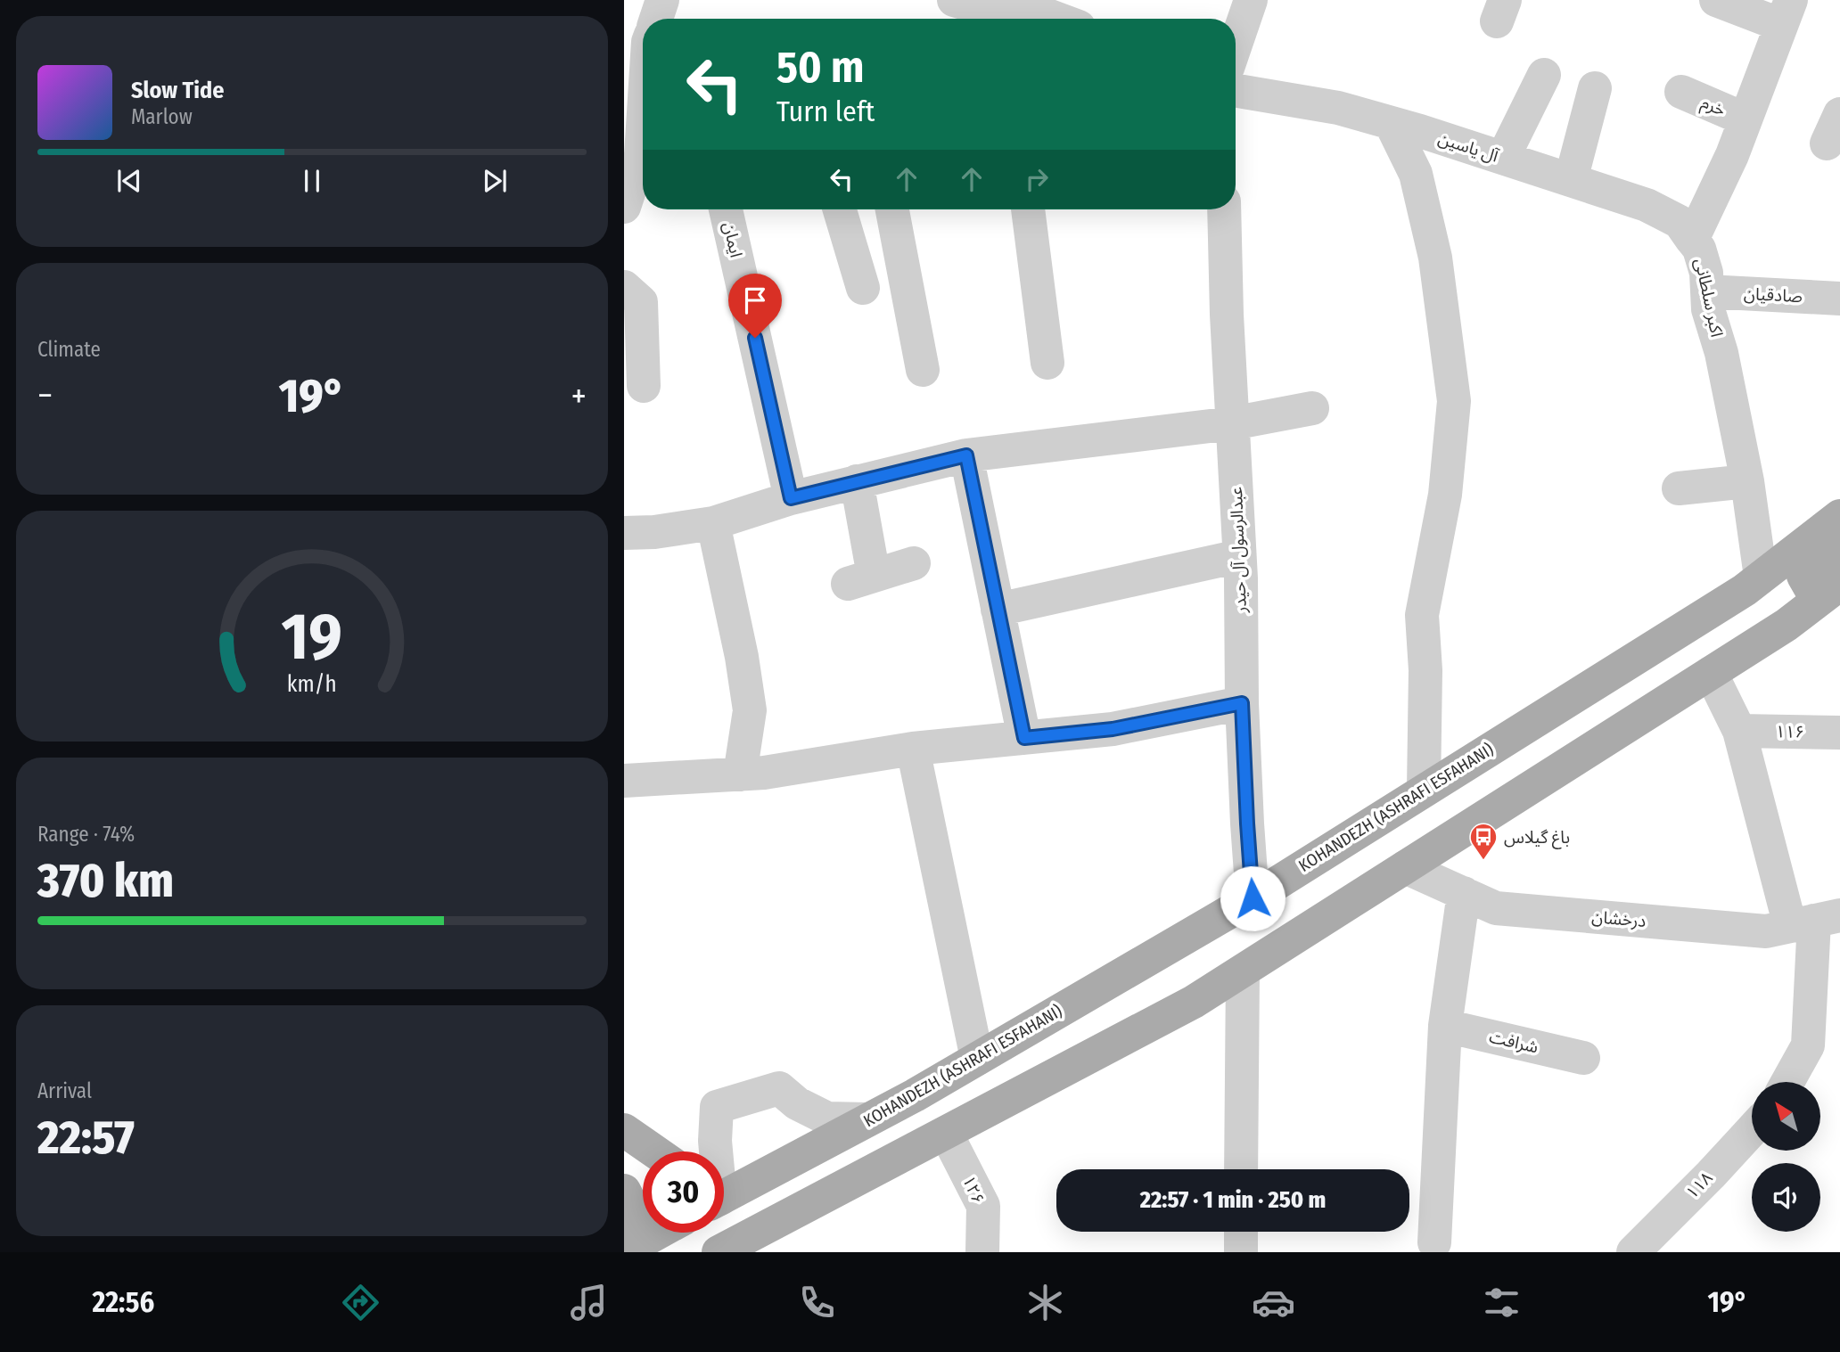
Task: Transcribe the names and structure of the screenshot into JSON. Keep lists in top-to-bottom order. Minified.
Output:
{"streets":{"main road":["KOHANDEZH (ASHRAFI ESFAHANI)"],"street":["خرم","آل یاسین","ایمان","صادقیان","اکبر سلطانی","عبدالرسول آل حیدر","۱۱۶","درخشان","شرافت","۱۱۸","۱۲۶"]},"crossings":[["خرم","اکبر سلطانی"],["آل یاسین","اکبر سلطانی"],["صادقیان","اکبر سلطانی"],["اکبر سلطانی","KOHANDEZH (ASHRAFI ESFAHANI)"],["عبدالرسول آل حیدر","KOHANDEZH (ASHRAFI ESFAHANI)"]],"places":{"bus stop":["باغ گیلاس"]},"north":"top left","page":{"turn":["50 m","Turn left"],"song":["Slow Tide","Marlow"],"tile":["Climate",["Range · 74%","370 km"],["Arrival","22:57"]],"heat":["−","19°","+"],"limit":"30","trip":"22:57 · 1 min · 250 m","tabs":["22:56","19°"],"gauge":["19","km/h"]}}
